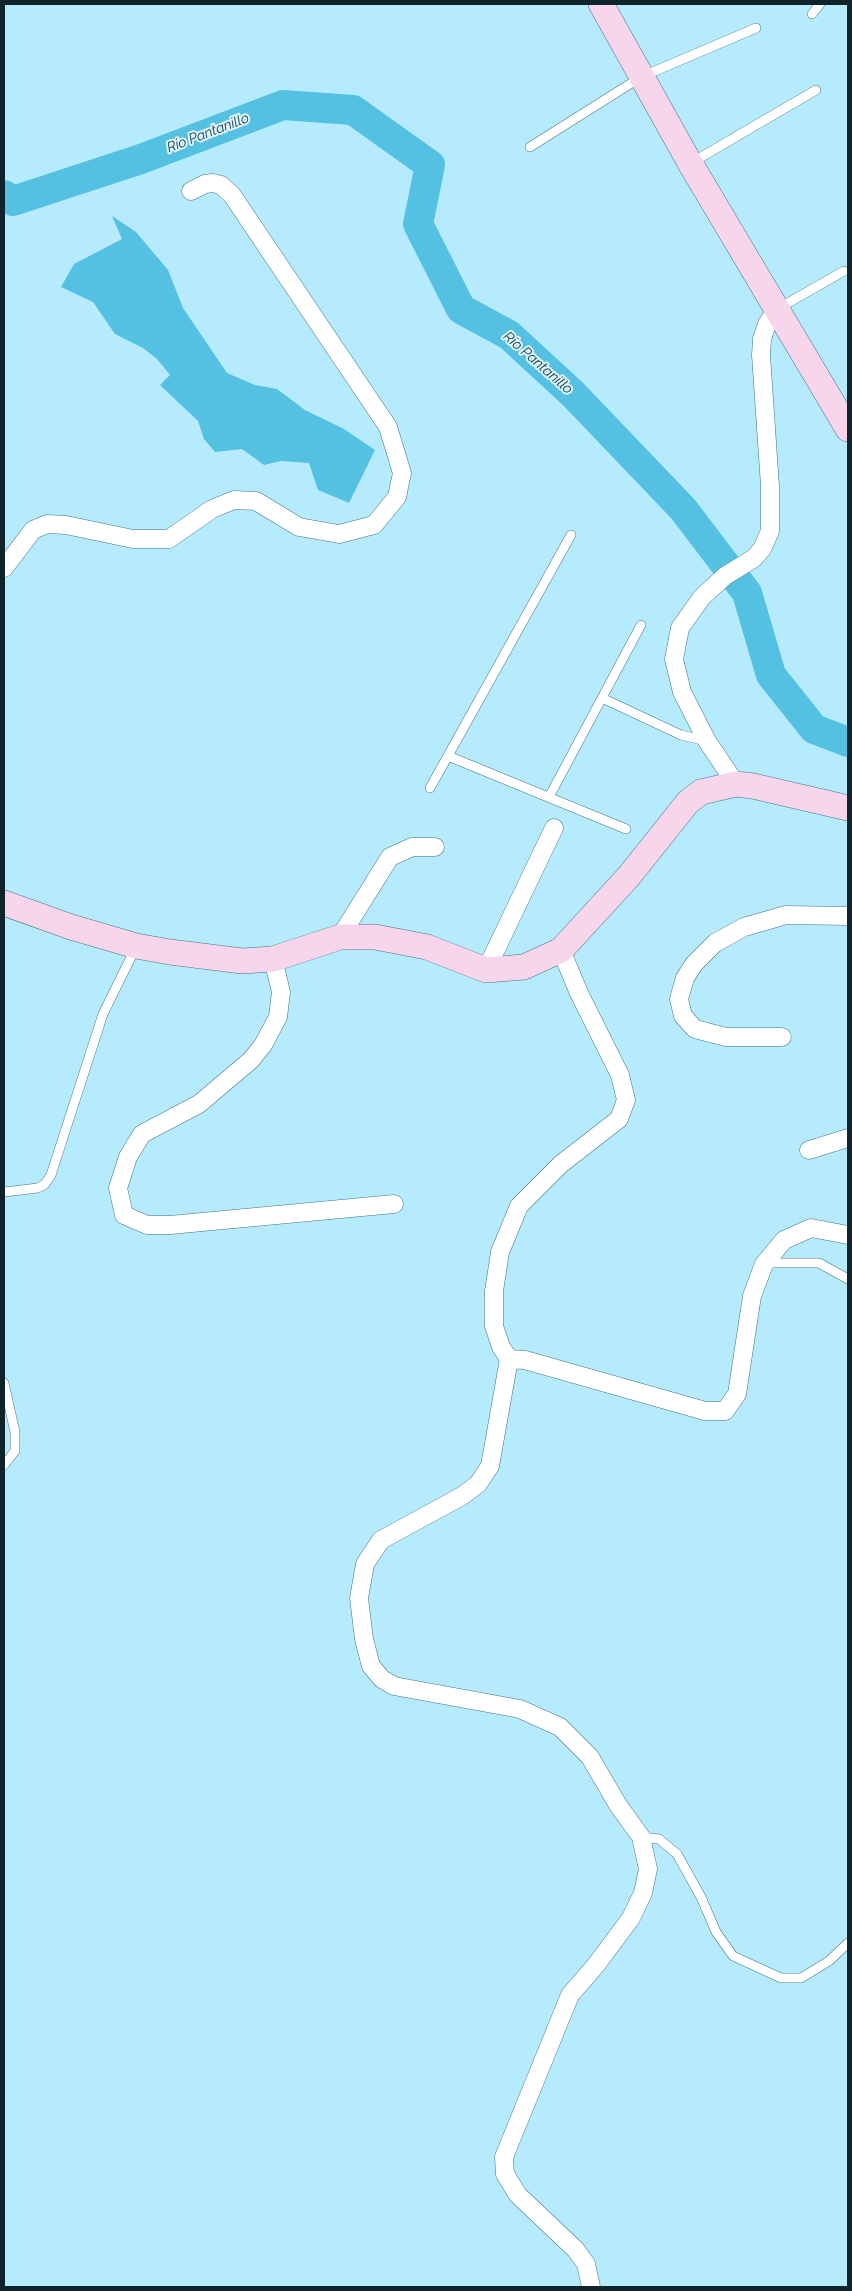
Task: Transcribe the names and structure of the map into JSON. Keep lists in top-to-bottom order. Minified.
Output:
{"water":["Río Pantanillo"]}
